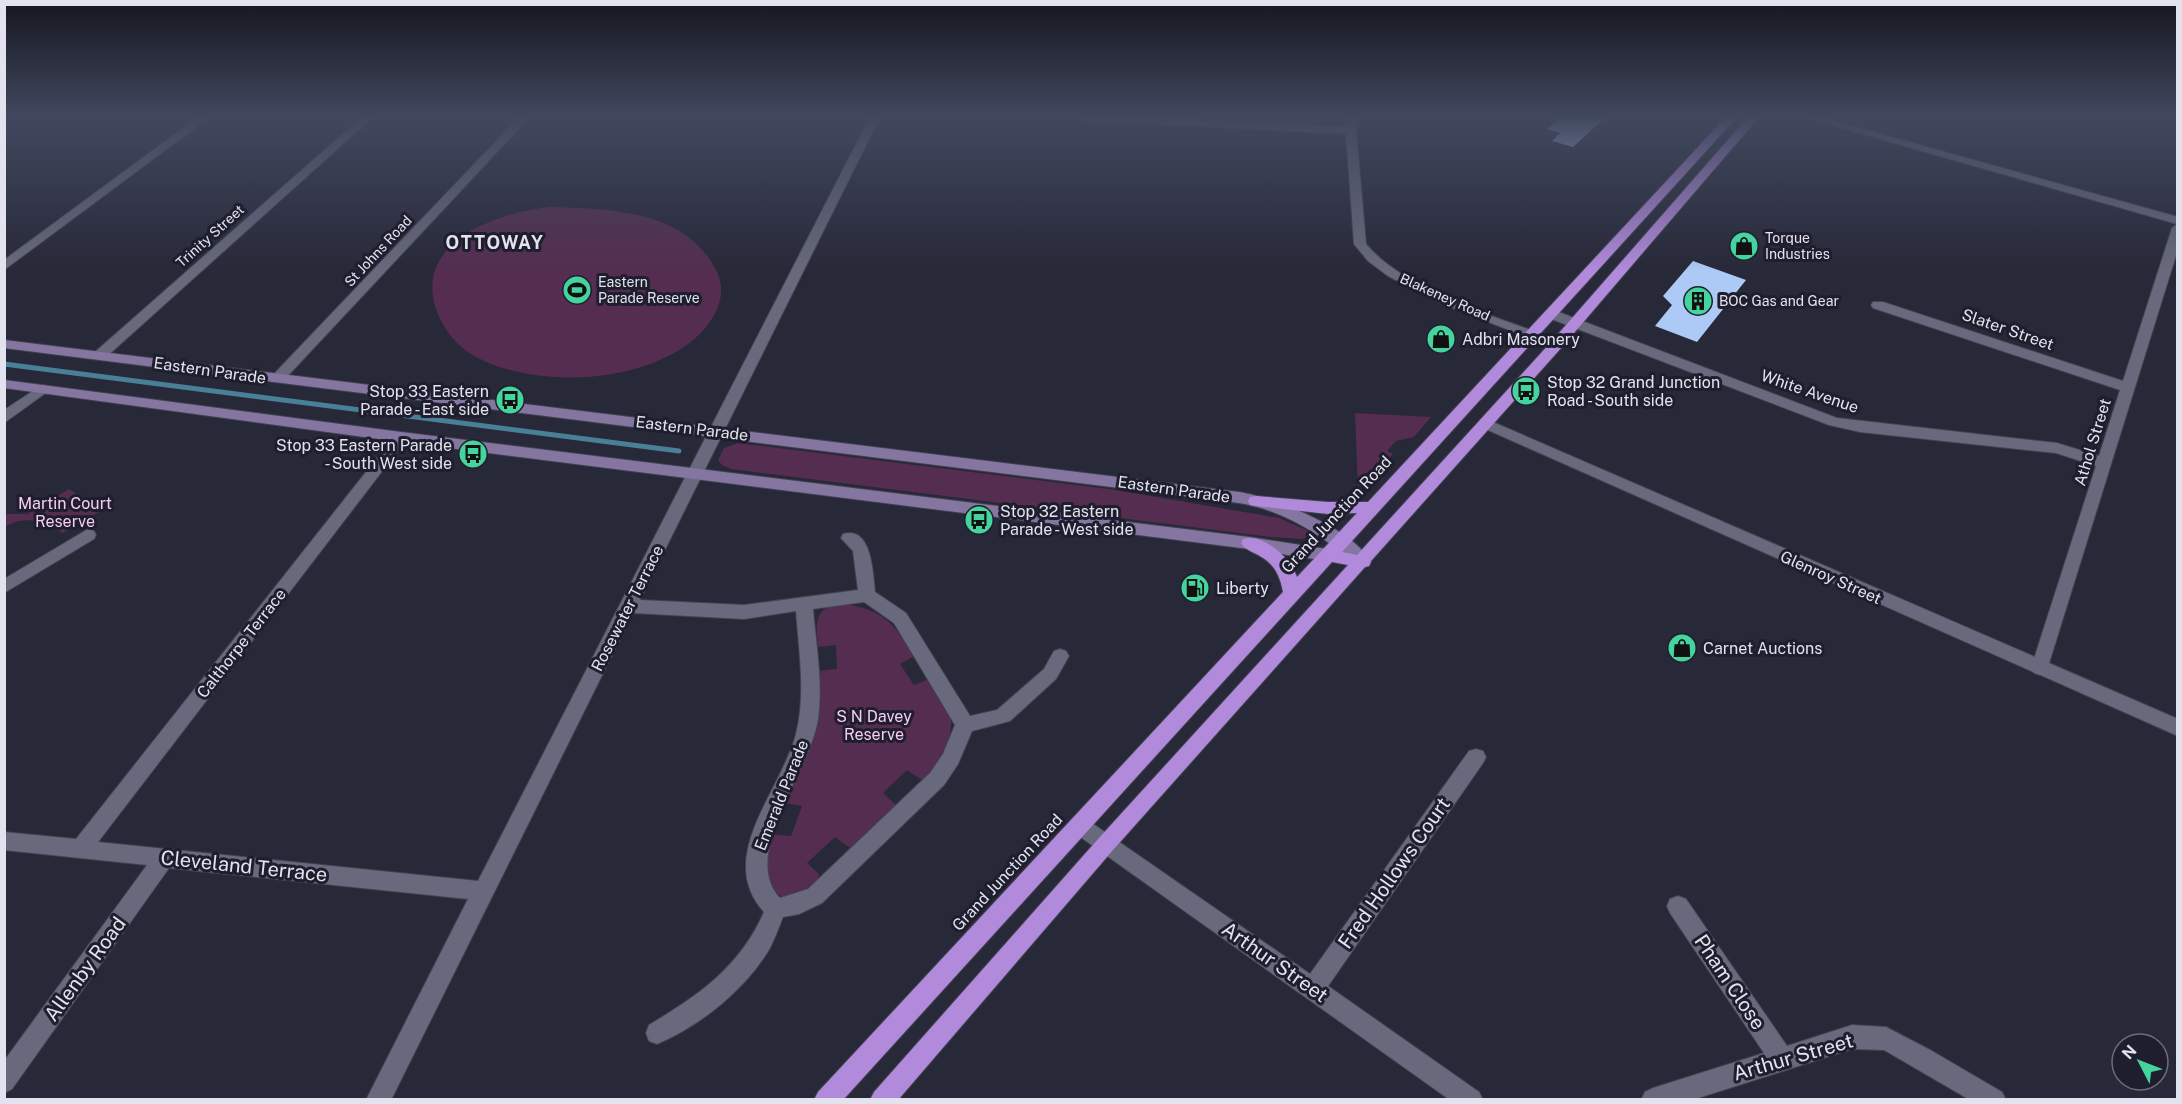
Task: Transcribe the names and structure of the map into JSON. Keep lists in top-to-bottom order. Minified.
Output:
{"streets":{"highway":["Grand Junction Road"],"main road":["Eastern Parade"],"street":["Trinity Street","St Johns Road","Blakeney Road","Slater Street","White Avenue","Athol Street","Glenroy Street","Rosewater Terrace","Calthorpe Terrace","Emerald Parade","Cleveland Terrace","Fred Hollows Court","Arthur Street","Allenby Road","Pham Close"]},"crossings":[["Trinity Street","Eastern Parade"],["St Johns Road","Eastern Parade"],["Blakeney Road","Grand Junction Road"],["Slater Street","Athol Street"],["Eastern Parade","Grand Junction Road"],["Eastern Parade","Rosewater Terrace"],["White Avenue","Athol Street"],["White Avenue","Grand Junction Road"],["Athol Street","Glenroy Street"],["Grand Junction Road","Arthur Street"],["Rosewater Terrace","Cleveland Terrace"],["Calthorpe Terrace","Cleveland Terrace"],["Cleveland Terrace","Allenby Road"],["Fred Hollows Court","Arthur Street"],["Arthur Street","Pham Close"]],"districts":["OTTOWAY"],"parks":["Martin Court Reserve","S N Davey Reserve"],"places":{"shop":["Torque Industries","Adbri Masonery","Carnet Auctions"],"sports":["Eastern Parade Reserve"],"building":["BOC Gas and Gear"],"bus stop":["Stop 32 Grand Junction Road - South side","Stop 33 Eastern Parade - East side","Stop 33 Eastern Parade - South West side","Stop 32 Eastern Parade - West side"],"fuel station":["Liberty"]},"north":"top left"}
